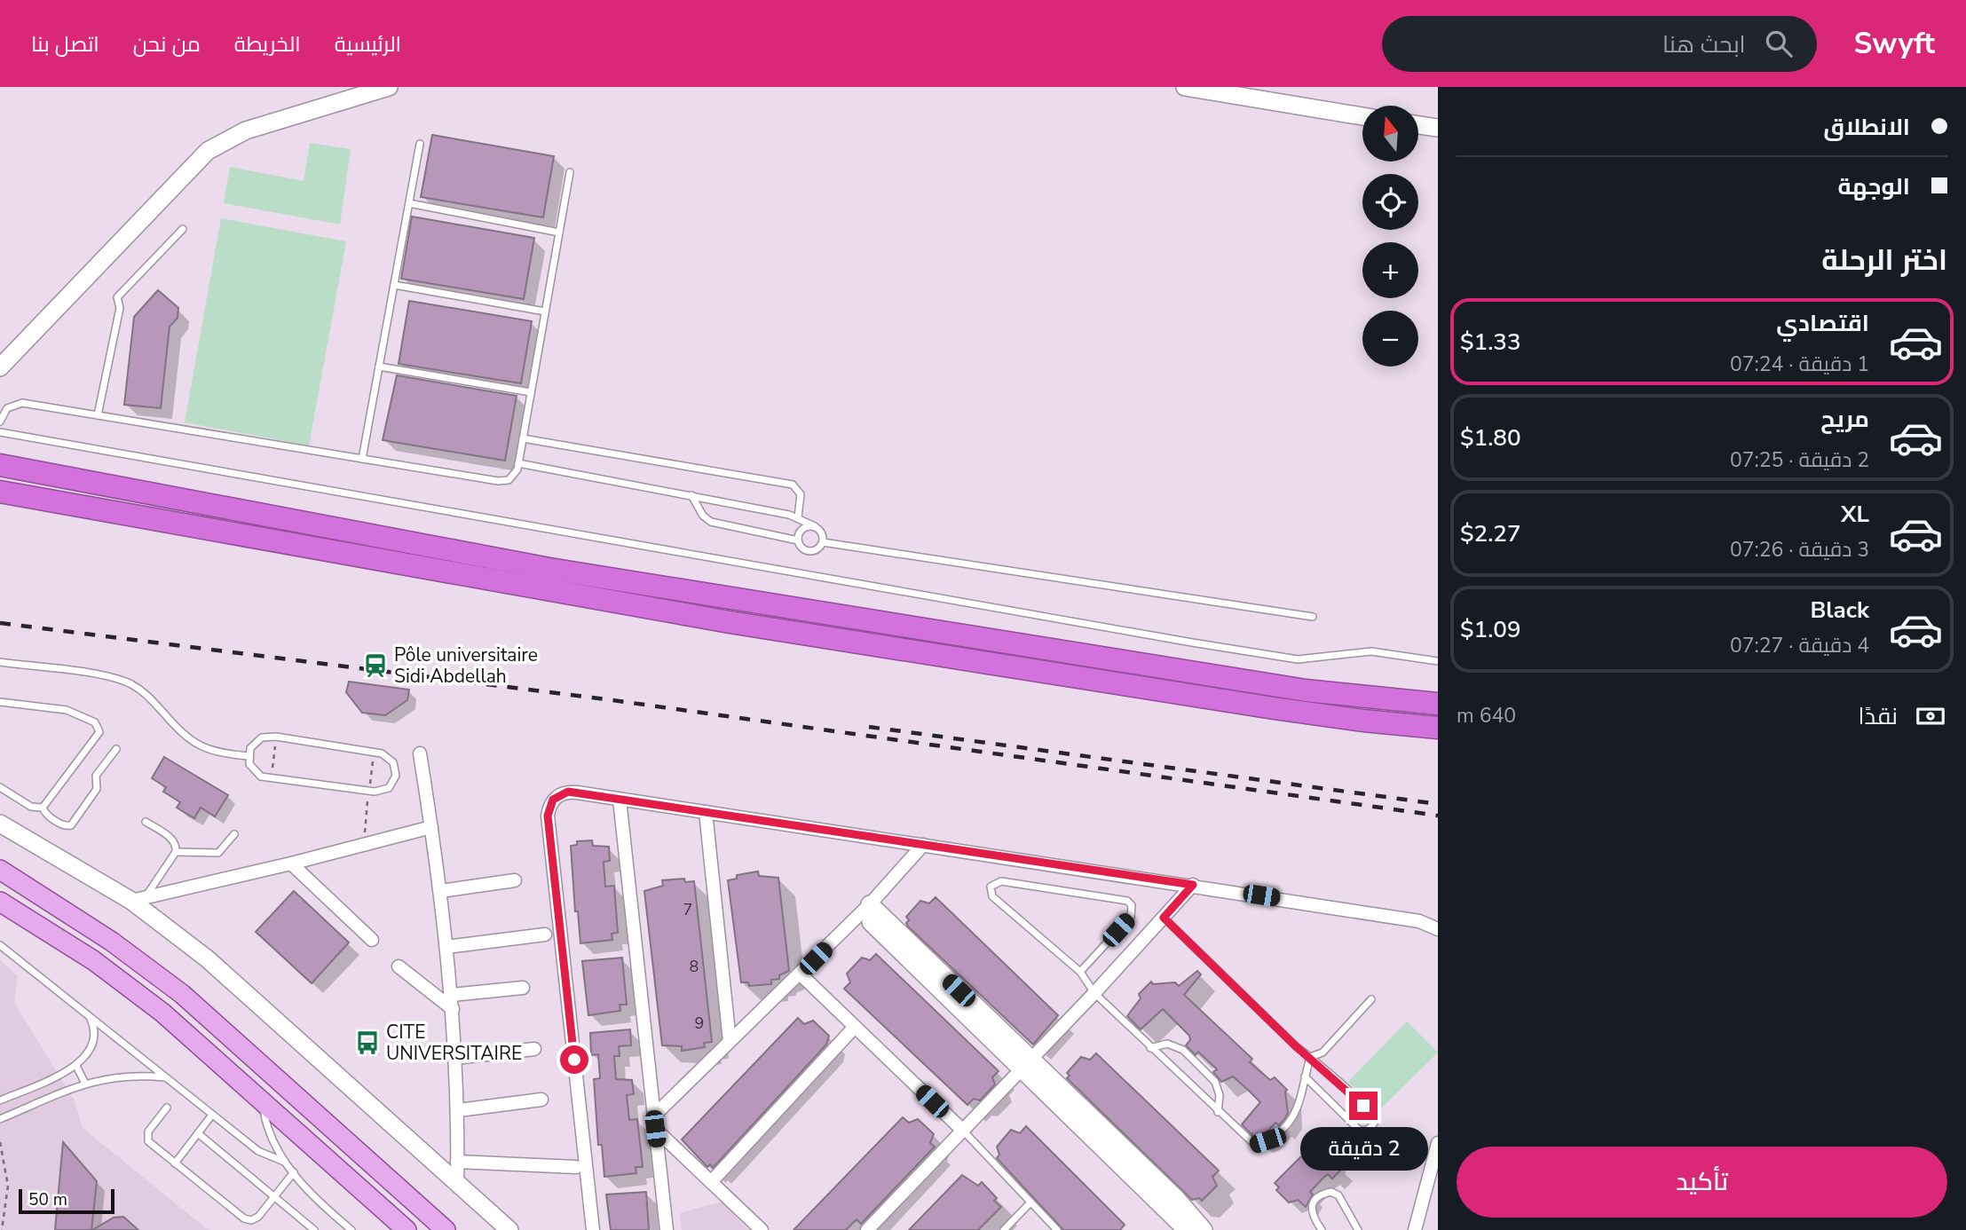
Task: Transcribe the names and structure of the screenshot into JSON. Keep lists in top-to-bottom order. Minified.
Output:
{"places":{"station":["Pôle universitaire Sidi Abdellah"],"bus stop":["CITE UNIVERSITAIRE"]},"house_numbers":["7","8","9"],"scale_bar":"50 m","north":"top","page":{"header":"Swyft","search":"ابحث هنا","nav":["الرئيسية","الخريطة","من نحن","اتصل بنا"],"banner":["الانطلاق","الوجهة"],"map_buttons":["+","−"],"heading":"اختر الرحلة","list":[{"name":"اقتصادي","note":"1 دقيقة · 07:24","value":"$1.33"},{"name":"مريح","note":"2 دقيقة · 07:25","value":"$1.80"},{"name":"XL","note":"3 دقيقة · 07:26","value":"$2.27"},{"name":"Black","note":"4 دقيقة · 07:27","value":"$1.09"}],"pay":["نقدًا","640 m"],"bubble":"2 دقيقة","buttons":"تأكيد","scale":"50 m"}}
